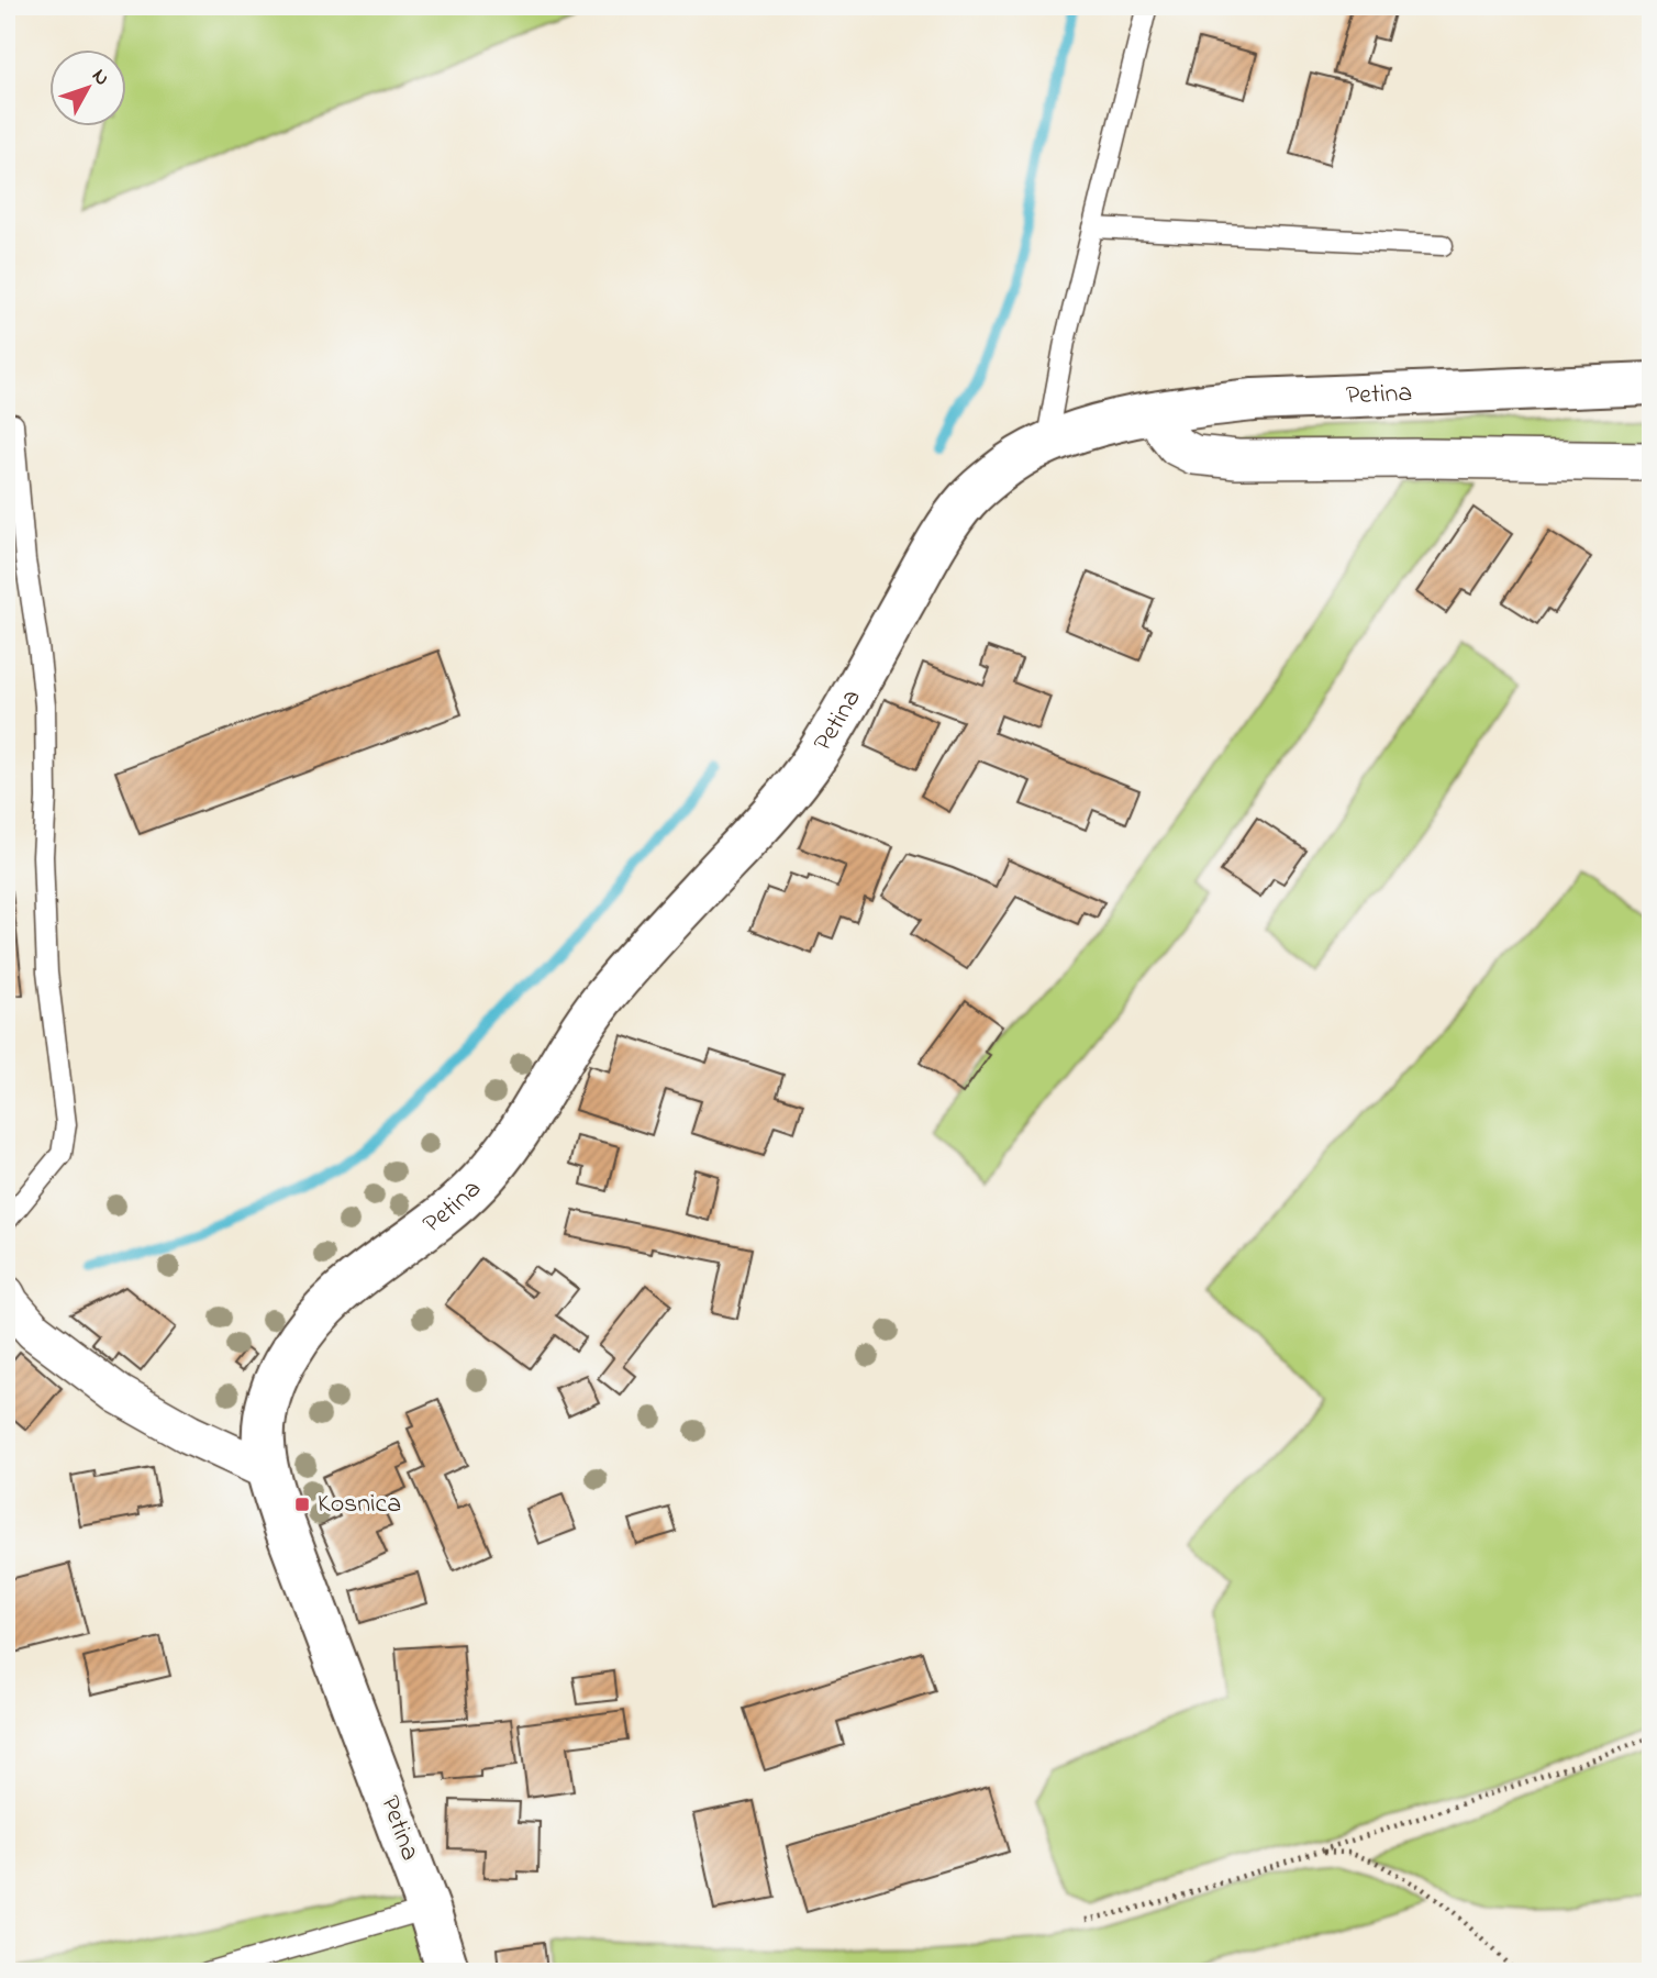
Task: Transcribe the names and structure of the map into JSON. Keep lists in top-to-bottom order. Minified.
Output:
{"streets":{"street":["Petina"]},"places":{"transit":["Kosnica"]},"north":"top right"}
